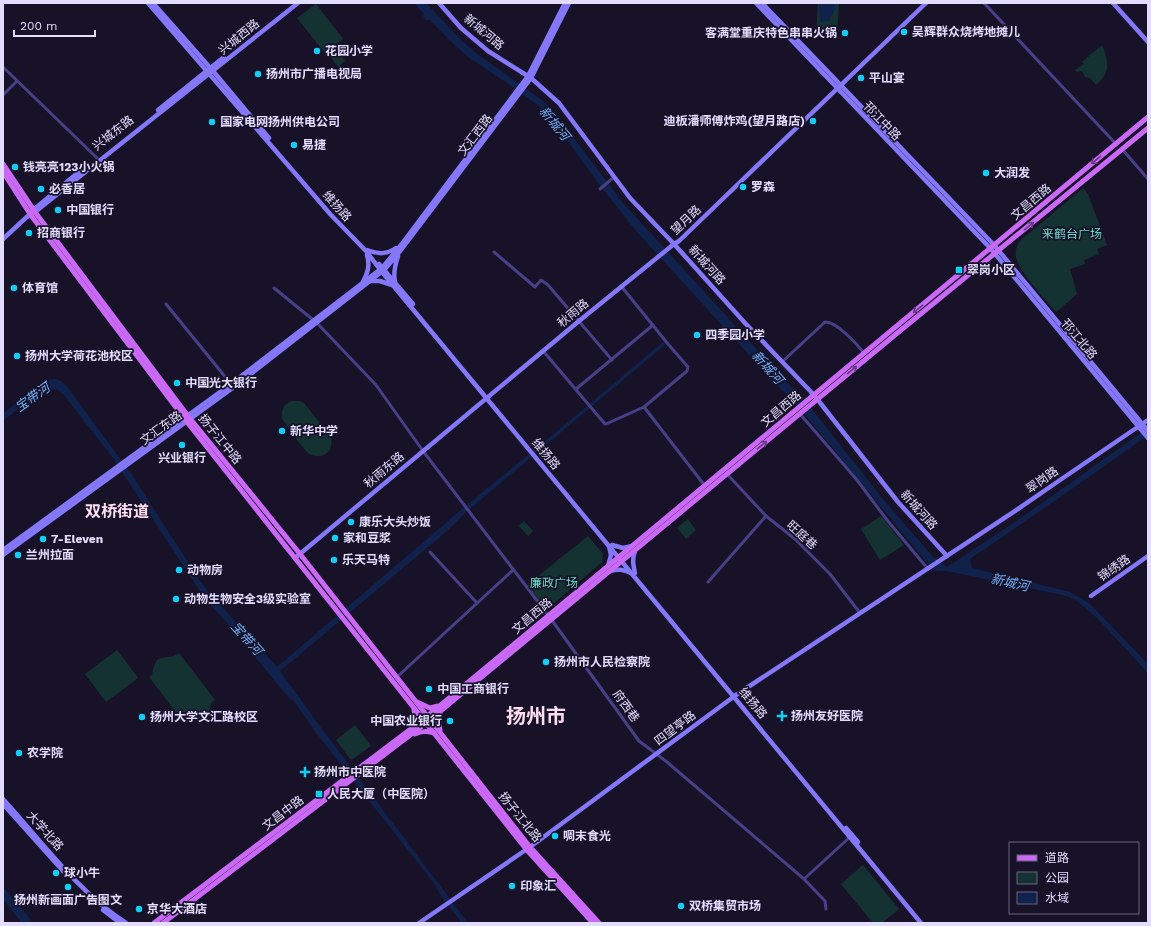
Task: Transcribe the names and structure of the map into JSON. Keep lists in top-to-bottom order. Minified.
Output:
{"streets":{"main road":["新城河路","兴城西路","邗江中路","兴城东路","文汇西路","文昌西路","维扬路","望月路","秋雨路","邗江北路","文汇东路","扬子江中路","秋雨东路","翠岗路","锦绣路","四望亭路","文昌中路","扬子江北路","大学北路"],"street":["旺庭巷","府西巷"]},"crossings":[["新城河路","文汇西路"],["新城河路","文昌西路"],["新城河路","望月路"],["新城河路","秋雨路"],["新城河路","翠岗路"],["新城河路","四望亭路"],["兴城西路","兴城东路"],["兴城西路","维扬路"],["邗江中路","文昌西路"],["邗江中路","望月路"],["邗江中路","邗江北路"],["兴城东路","维扬路"],["兴城东路","扬子江中路"],["文汇西路","维扬路"],["文汇西路","文汇东路"],["文昌西路","维扬路"],["文昌西路","邗江北路"],["文昌西路","扬子江中路"],["文昌西路","旺庭巷"],["文昌西路","府西巷"],["文昌西路","文昌中路"],["文昌西路","扬子江北路"],["维扬路","秋雨路"],["维扬路","文汇东路"],["维扬路","秋雨东路"],["维扬路","四望亭路"],["望月路","秋雨路"],["秋雨路","秋雨东路"],["邗江北路","翠岗路"],["文汇东路","扬子江中路"],["文汇东路","府西巷"],["扬子江中路","秋雨东路"],["扬子江中路","文昌中路"],["扬子江中路","扬子江北路"],["秋雨东路","府西巷"],["翠岗路","四望亭路"],["旺庭巷","四望亭路"],["府西巷","四望亭路"],["四望亭路","扬子江北路"],["文昌中路","扬子江北路"]],"districts":["双桥街道","扬州市"],"water":["新城河","宝带河"],"parks":["来鹤台广场","廉政广场"],"places":{"other":["吴辉群众烧烤地摊儿","客满堂重庆特色串串火锅","花园小学","扬州市广播电视局","平山宴","迪板潘师傅炸鸡(望月路店)","国家电网扬州供电公司","易捷","钱亮亮123小火锅","大润发","罗森","必香居","中国银行","招商银行","体育馆","四季园小学","扬州大学荷花池校区","中国光大银行","新华中学","兴业银行","康乐大头炒饭","家和豆浆","7-Eleven","兰州拉面","乐天马特","动物房","动物生物安全3级实验室","扬州市人民检察院","中国工商银行","扬州大学文汇路校区","中国农业银行","农学院","啁末食光","球小牛","印象汇","扬州新画面广告图文","双桥集贸市场","京华大酒店"],"transit":["翠岗小区","人民大厦（中医院）"],"health":["扬州友好医院","扬州市中医院"]},"legend":["道路","公园","水域"],"scale_bar":"200 m"}
